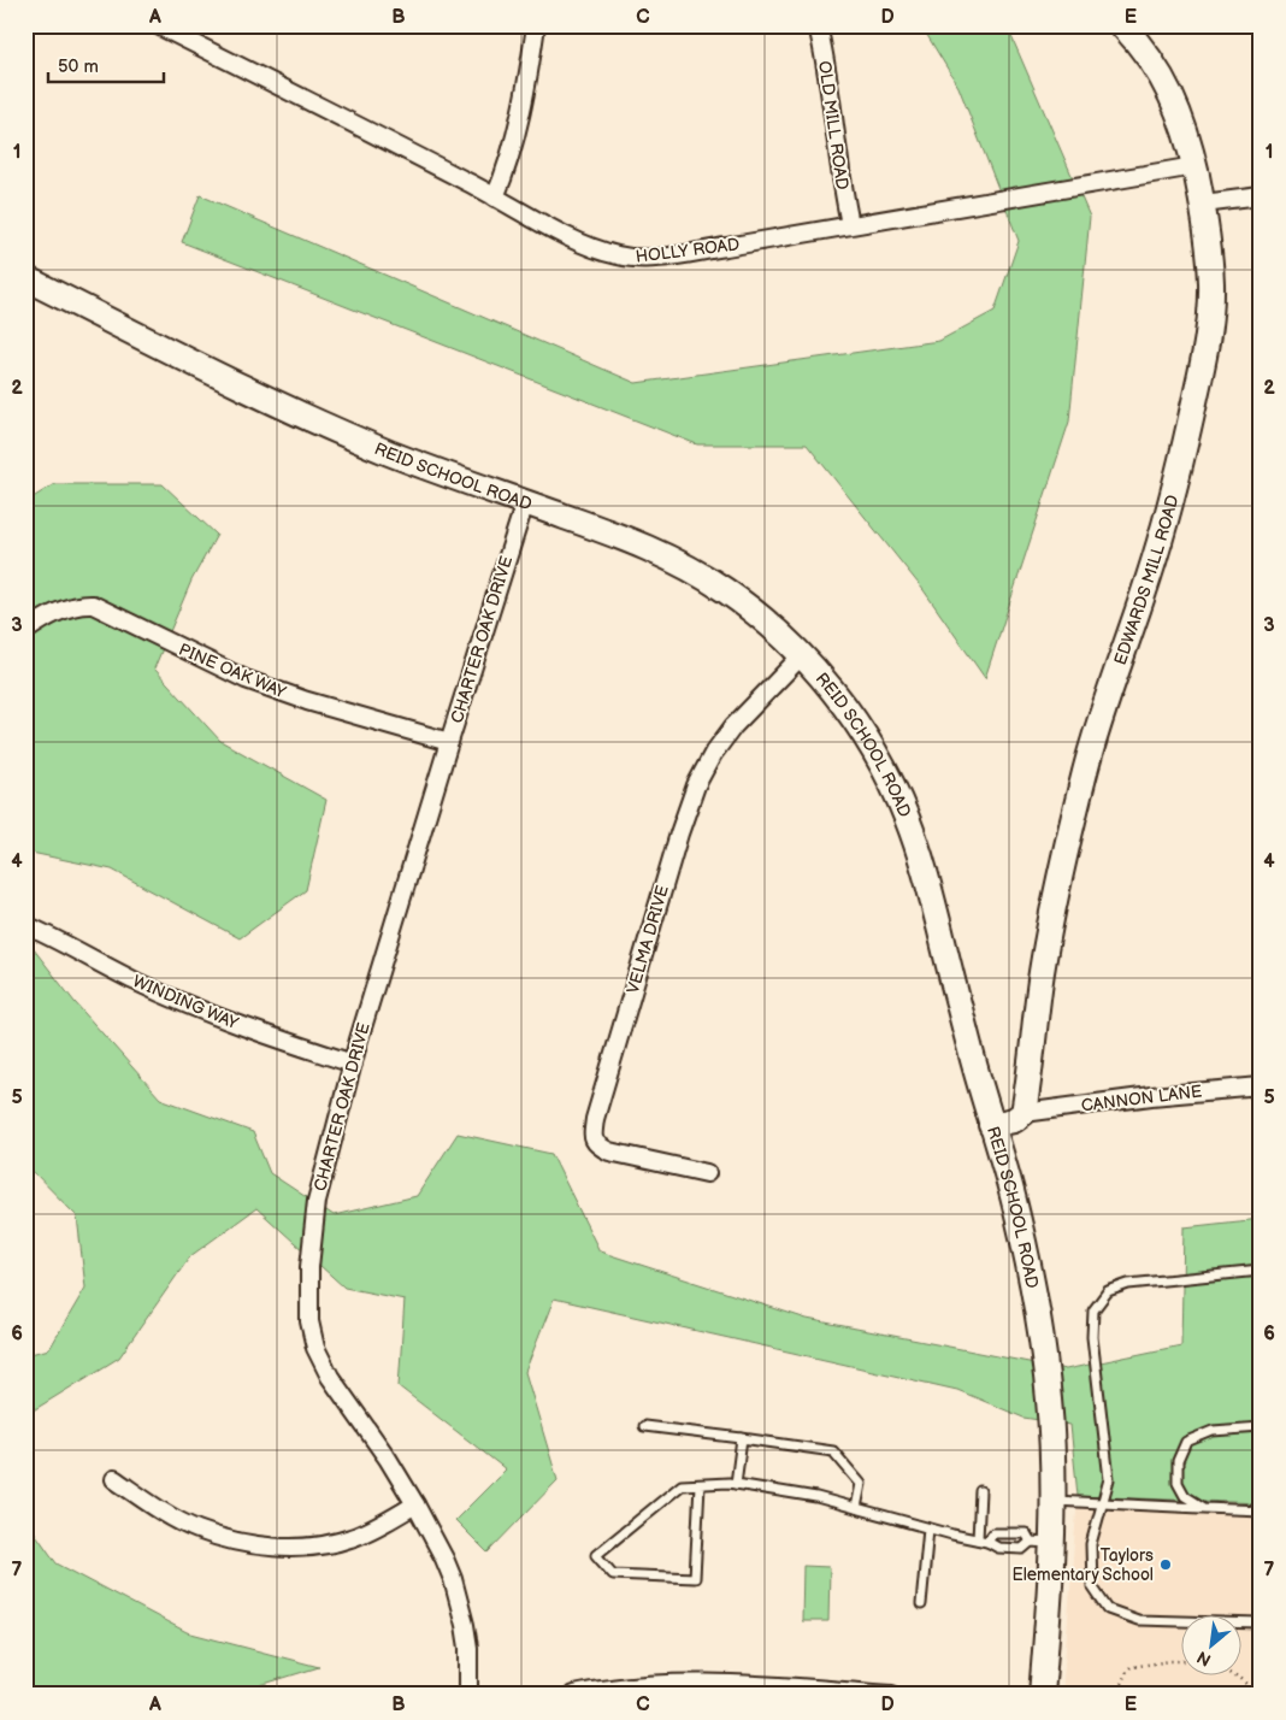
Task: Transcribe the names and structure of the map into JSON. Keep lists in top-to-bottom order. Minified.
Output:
{"streets":{"street":["OLD MILL ROAD","HOLLY ROAD","REID SCHOOL ROAD","EDWARDS MILL ROAD","CHARTER OAK DRIVE","PINE OAK WAY","VELMA DRIVE","WINDING WAY","CANNON LANE"]},"crossings":[["OLD MILL ROAD","HOLLY ROAD"],["HOLLY ROAD","EDWARDS MILL ROAD"],["REID SCHOOL ROAD","CHARTER OAK DRIVE"],["REID SCHOOL ROAD","VELMA DRIVE"],["EDWARDS MILL ROAD","CANNON LANE"],["CHARTER OAK DRIVE","PINE OAK WAY"],["CHARTER OAK DRIVE","WINDING WAY"]],"places":["Taylors Elementary School"],"scale_bar":"50 m","north":"bottom left","grid":{"columns":["A","B","C","D","E"],"rows":["1","2","3","4","5","6","7"]}}
